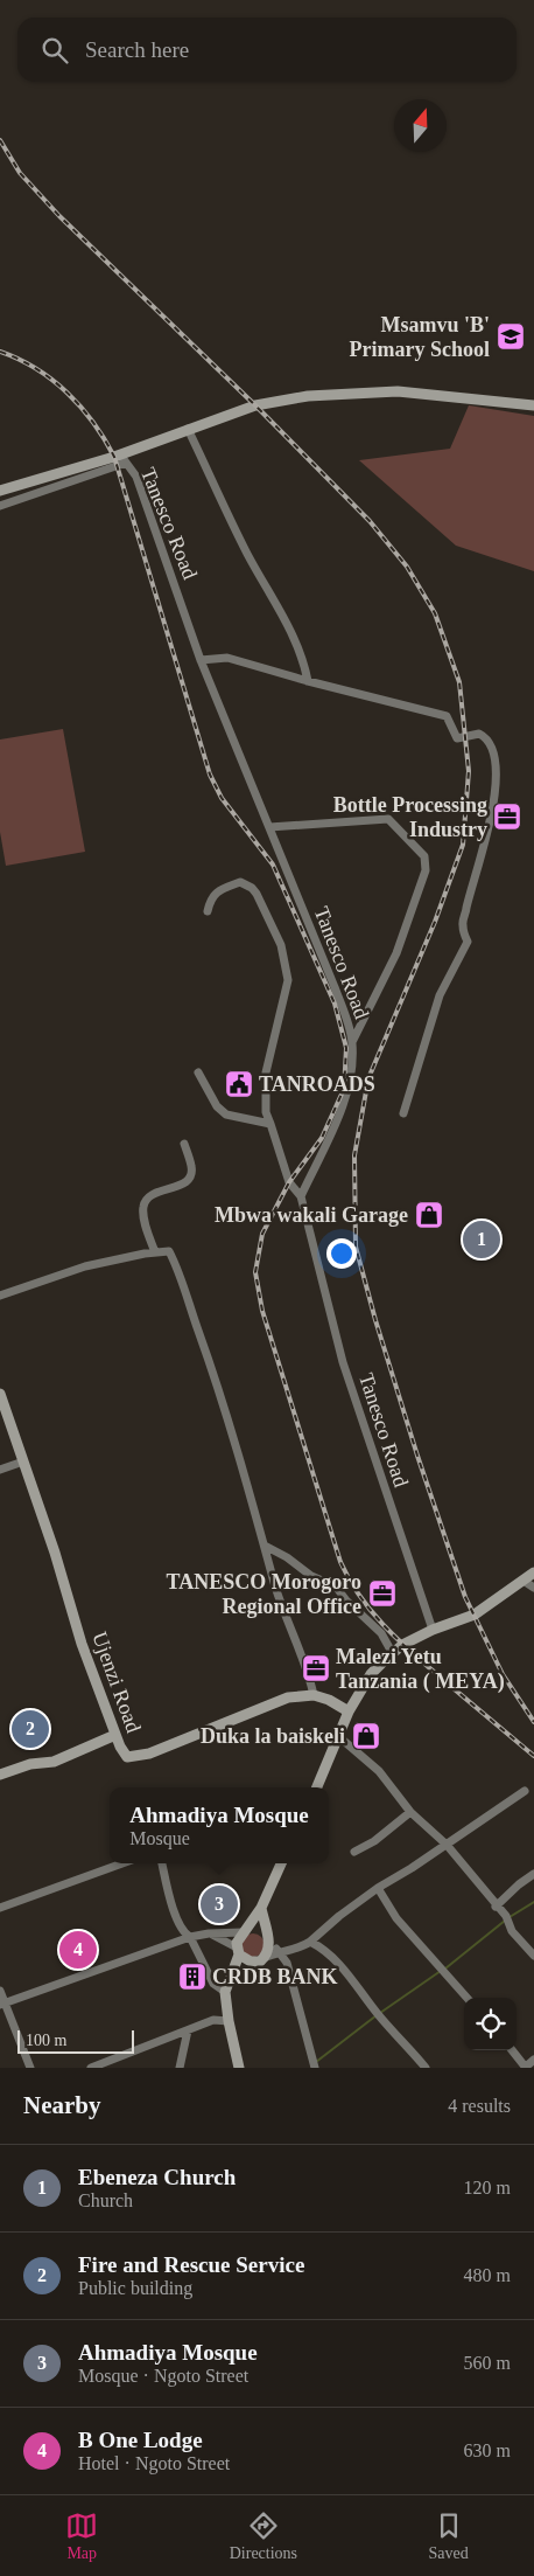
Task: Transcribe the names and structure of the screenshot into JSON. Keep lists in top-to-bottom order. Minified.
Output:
{"streets":{"street":["Tanesco Road","Ujenzi Road"]},"places":{"school or university":["Msamvu 'B' Primary School"],"office":["Bottle Processing Industry","TANESCO Morogoro Regional Office","Malezi Yetu Tanzania ( MEYA)"],"public building":["TANROADS"],"shop":["Mbwa wakali Garage","Duka la baiskeli"],"building":["CRDB BANK"]},"scale_bar":"100 m","north":"top","page":{"search":"Search here","pins":["1","2","3","4"],"popup":["Ahmadiya Mosque","Mosque"],"scale":"100 m","heading":["Nearby","4 results"],"list":[{"mark":"1","name":"Ebeneza Church","note":"Church","value":"120 m"},{"mark":"2","name":"Fire and Rescue Service","note":"Public building","value":"480 m"},{"mark":"3","name":"Ahmadiya Mosque","note":"Mosque · Ngoto Street","value":"560 m"},{"mark":"4","name":"B One Lodge","note":"Hotel · Ngoto Street","value":"630 m"}],"nav":["Map","Directions","Saved"]}}
